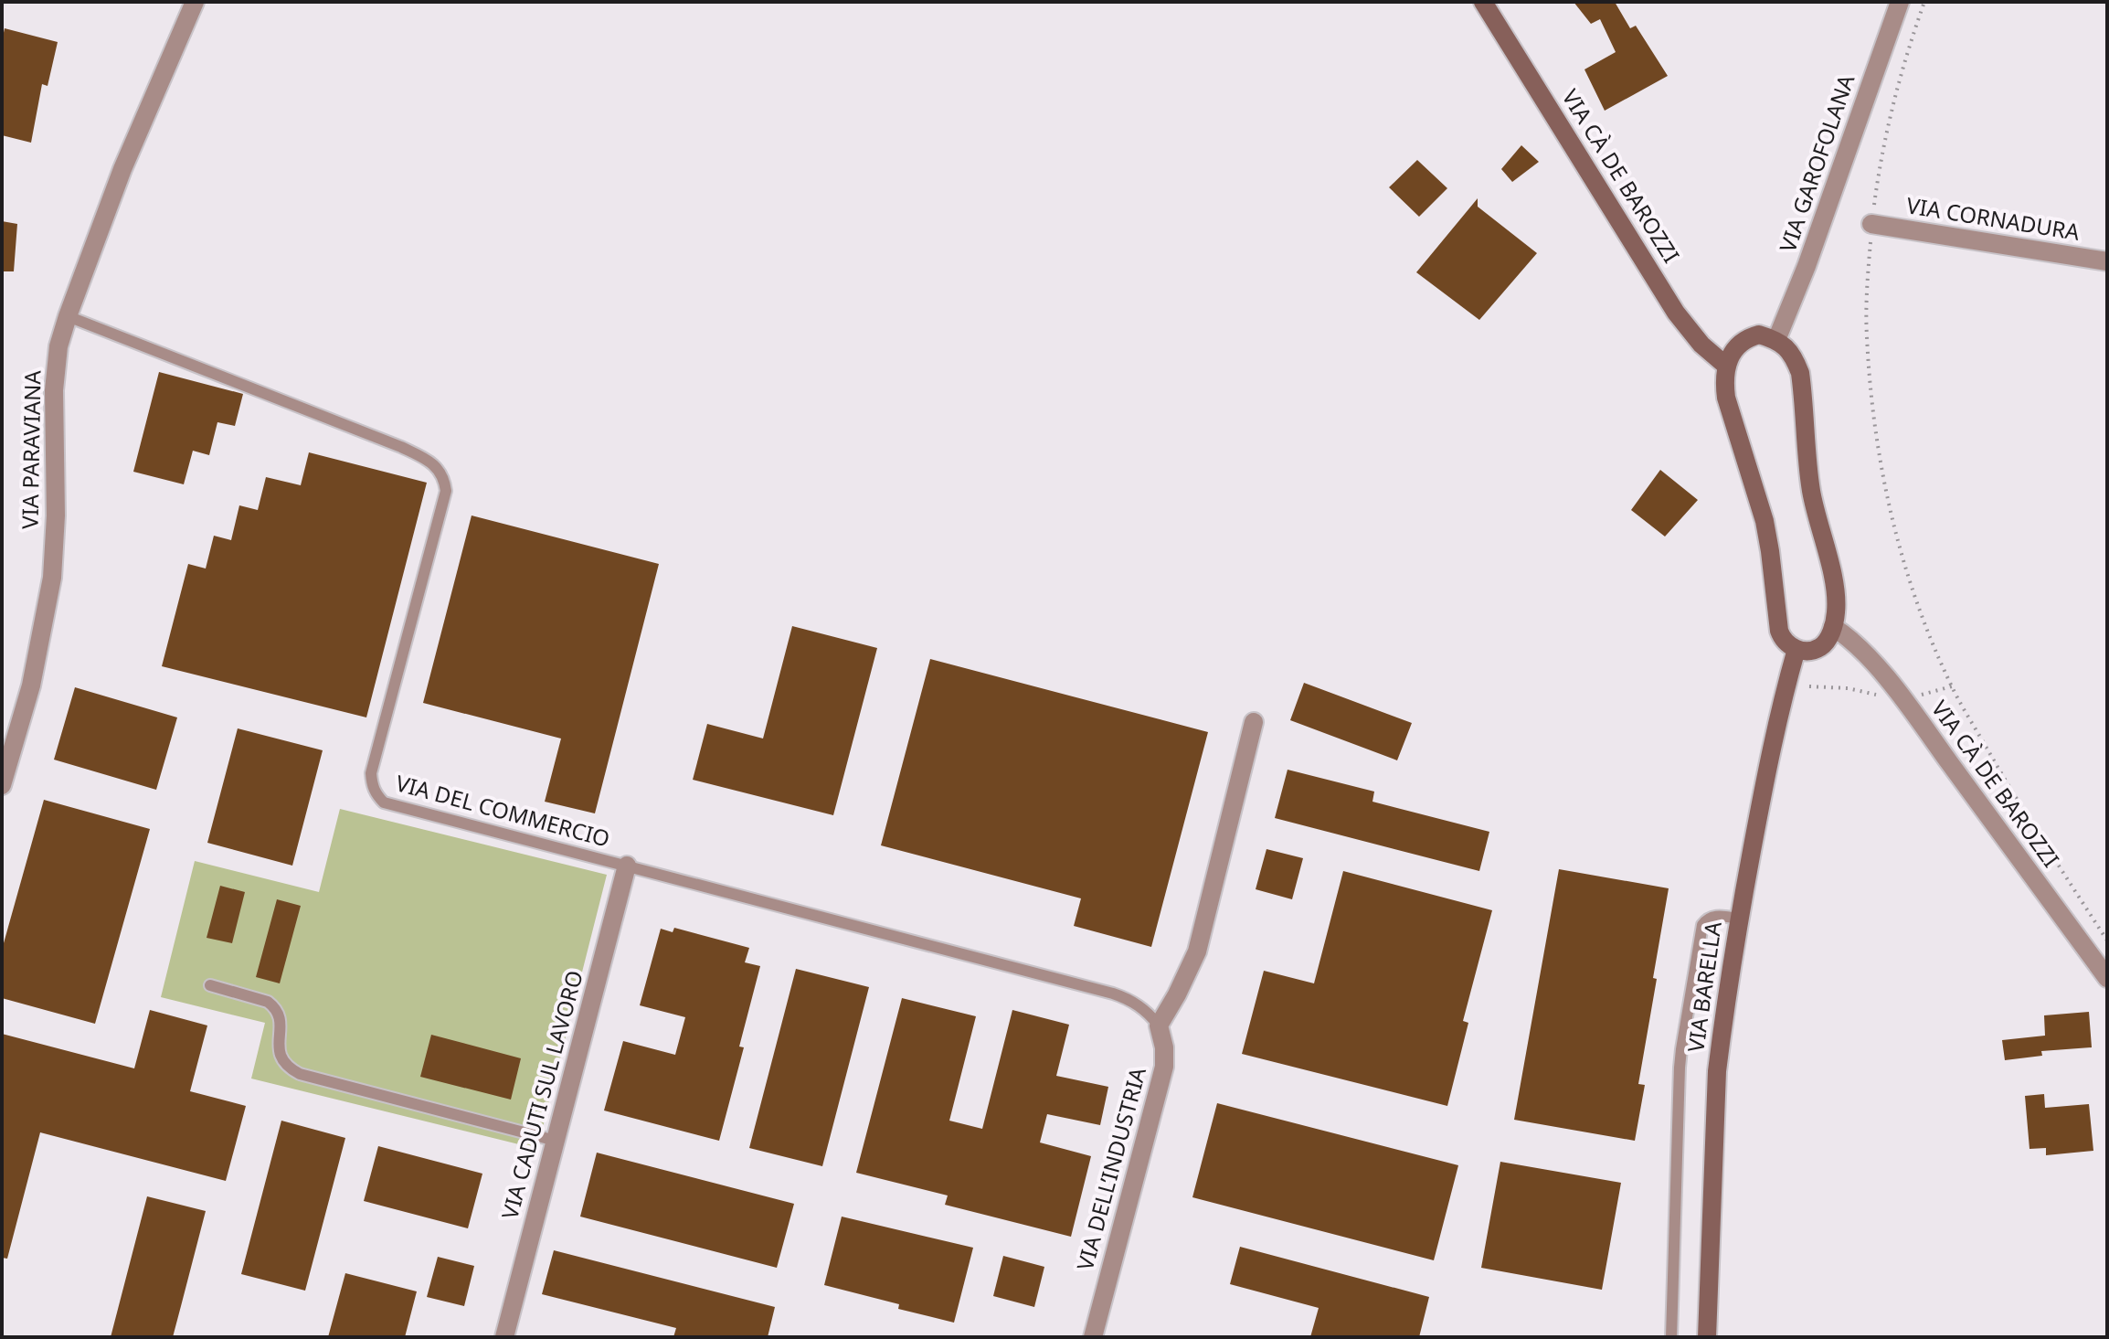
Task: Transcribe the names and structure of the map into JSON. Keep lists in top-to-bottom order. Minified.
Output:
{"streets":{"street":["VIA GAROFOLANA","VIA CÀ DE BAROZZI","VIA CORNADURA","VIA PARAVIANA","VIA BARELLA","VIA CADUTI SUL LAVORO","VIA DELL’INDUSTRIA"],"lane":["VIA DEL COMMERCIO"]},"crossings":[["VIA PARAVIANA","VIA DEL COMMERCIO"],["VIA DEL COMMERCIO","VIA CADUTI SUL LAVORO"],["VIA DEL COMMERCIO","VIA DELL’INDUSTRIA"]]}
